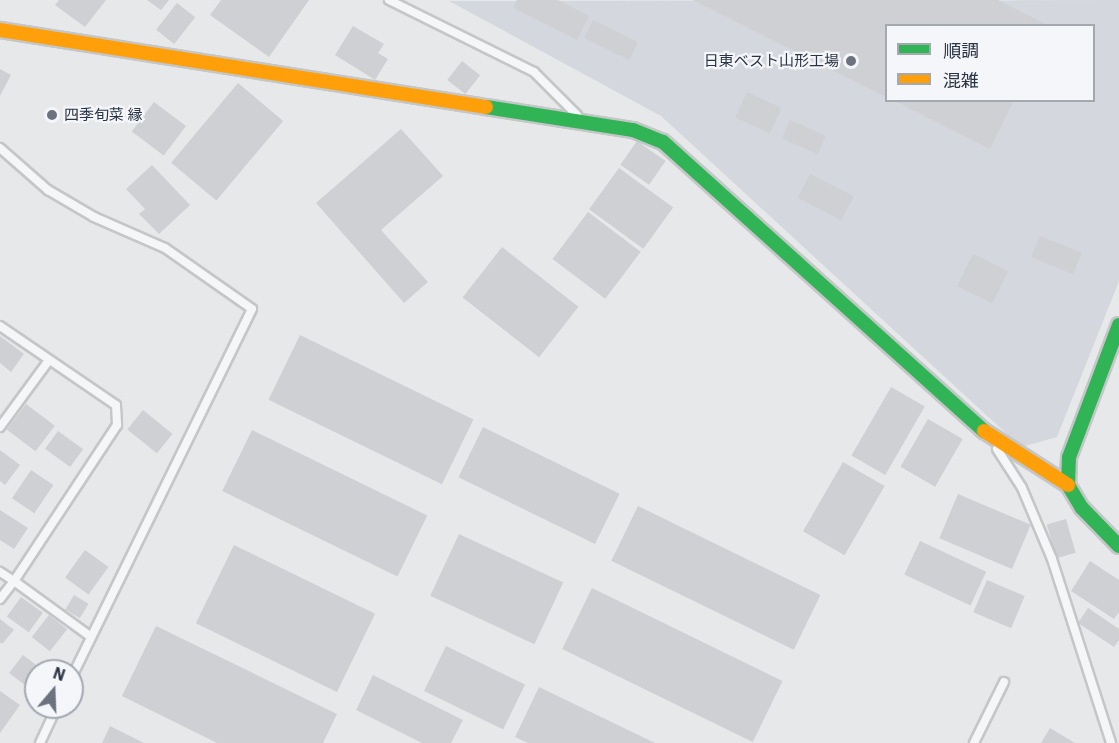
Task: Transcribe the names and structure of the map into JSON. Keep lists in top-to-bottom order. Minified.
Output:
{"places":["日東ベスト山形工場","四季旬菜 縁"],"legend":["順調","混雑"],"north":"top"}
